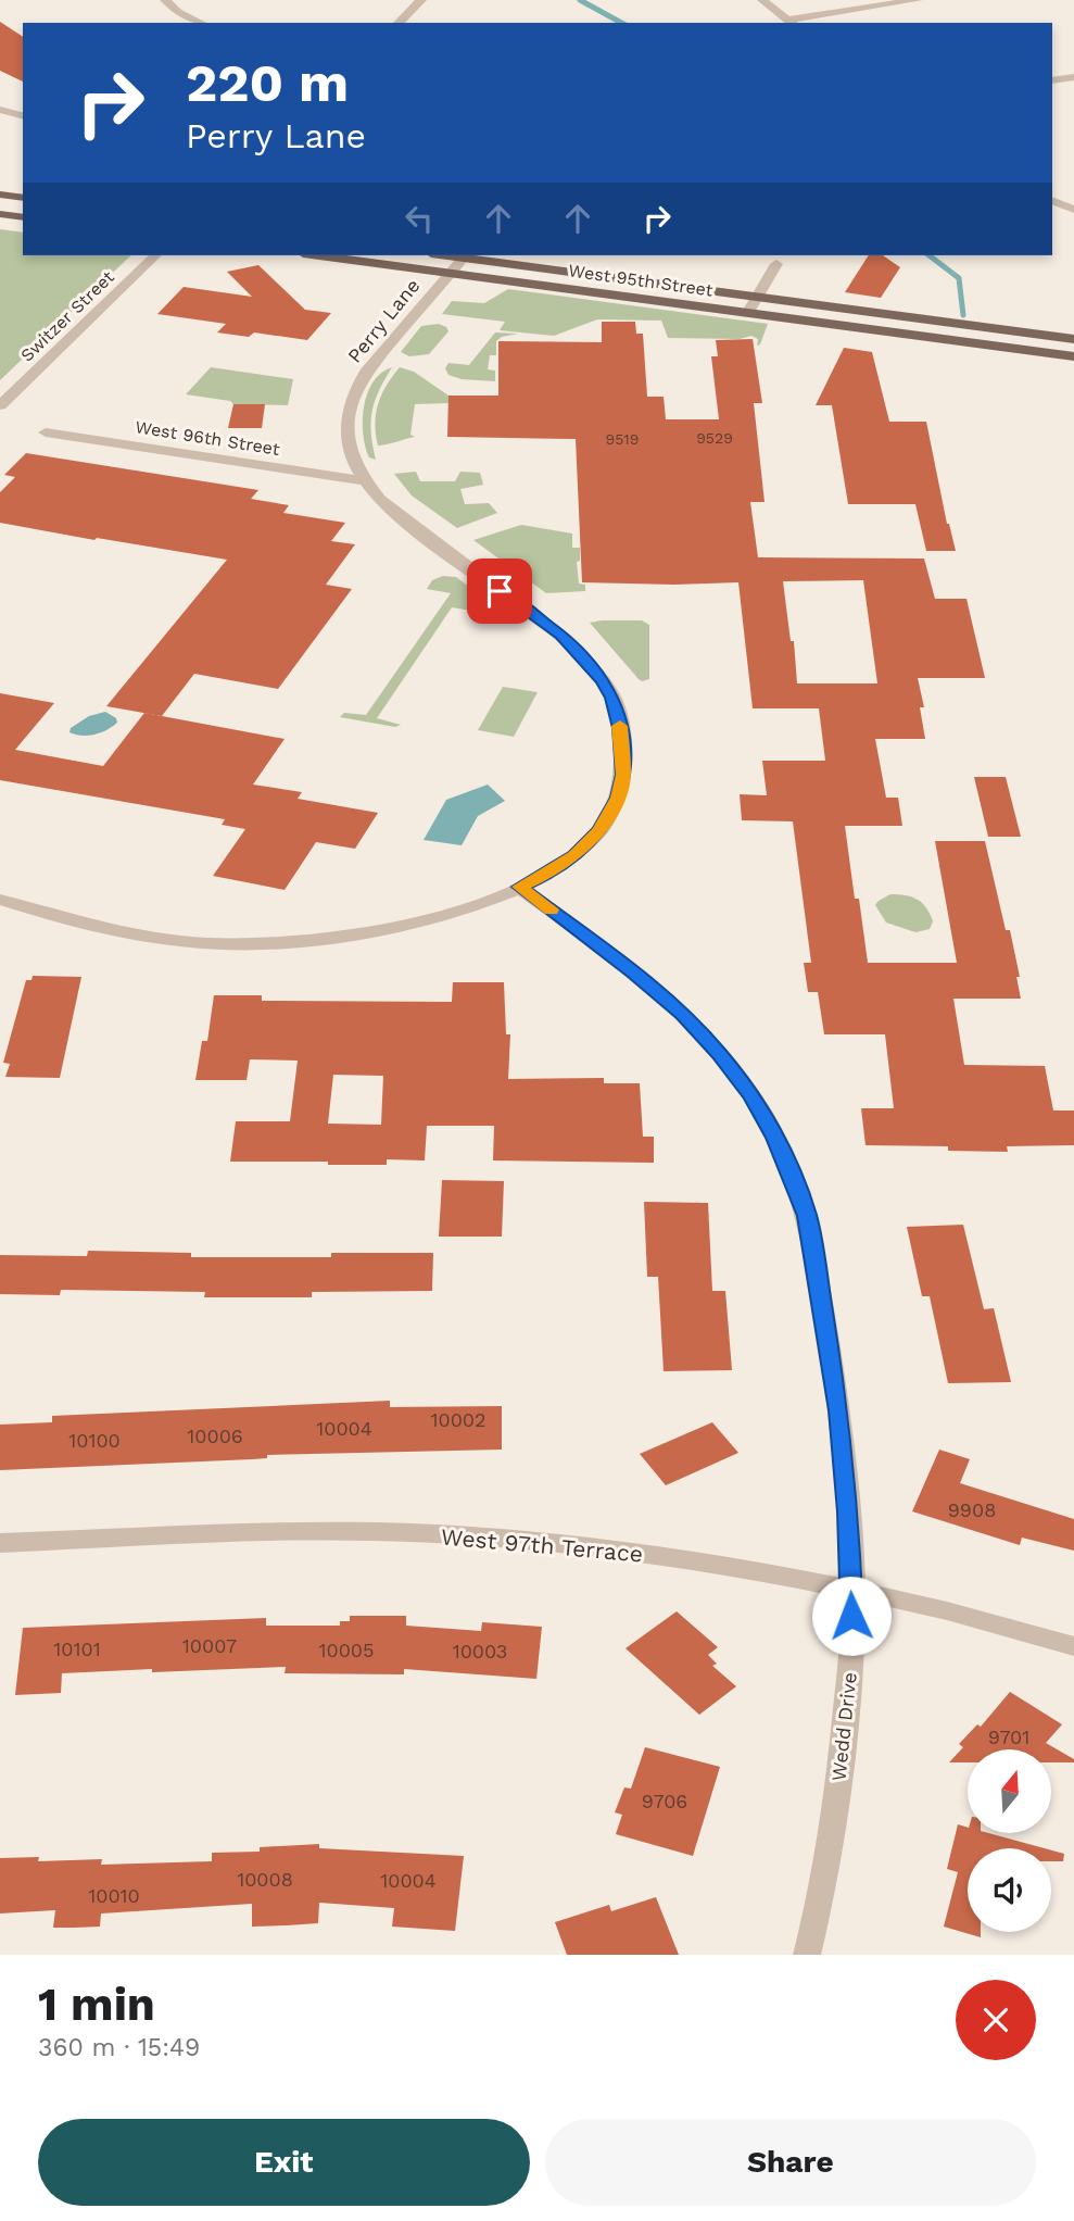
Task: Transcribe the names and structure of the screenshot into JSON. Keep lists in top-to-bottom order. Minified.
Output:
{"streets":{"main road":["West 95th Street"],"street":["Switzer Street","Perry Lane","West 96th Street","West 97th Terrace","Wedd Drive"]},"crossings":[["West 95th Street","Perry Lane"],["Perry Lane","West 96th Street"],["Perry Lane","Wedd Drive"],["West 97th Terrace","Wedd Drive"]],"house_numbers":["9529","9519","10002","10004","10006","10100","9908","10007","10101","10005","10003","9701","9706","10008","10004","10010"],"north":"top","page":{"turn":["220 m","Perry Lane"],"heading":["1 min","360 m · 15:49"],"buttons":["Exit","Share"]}}
